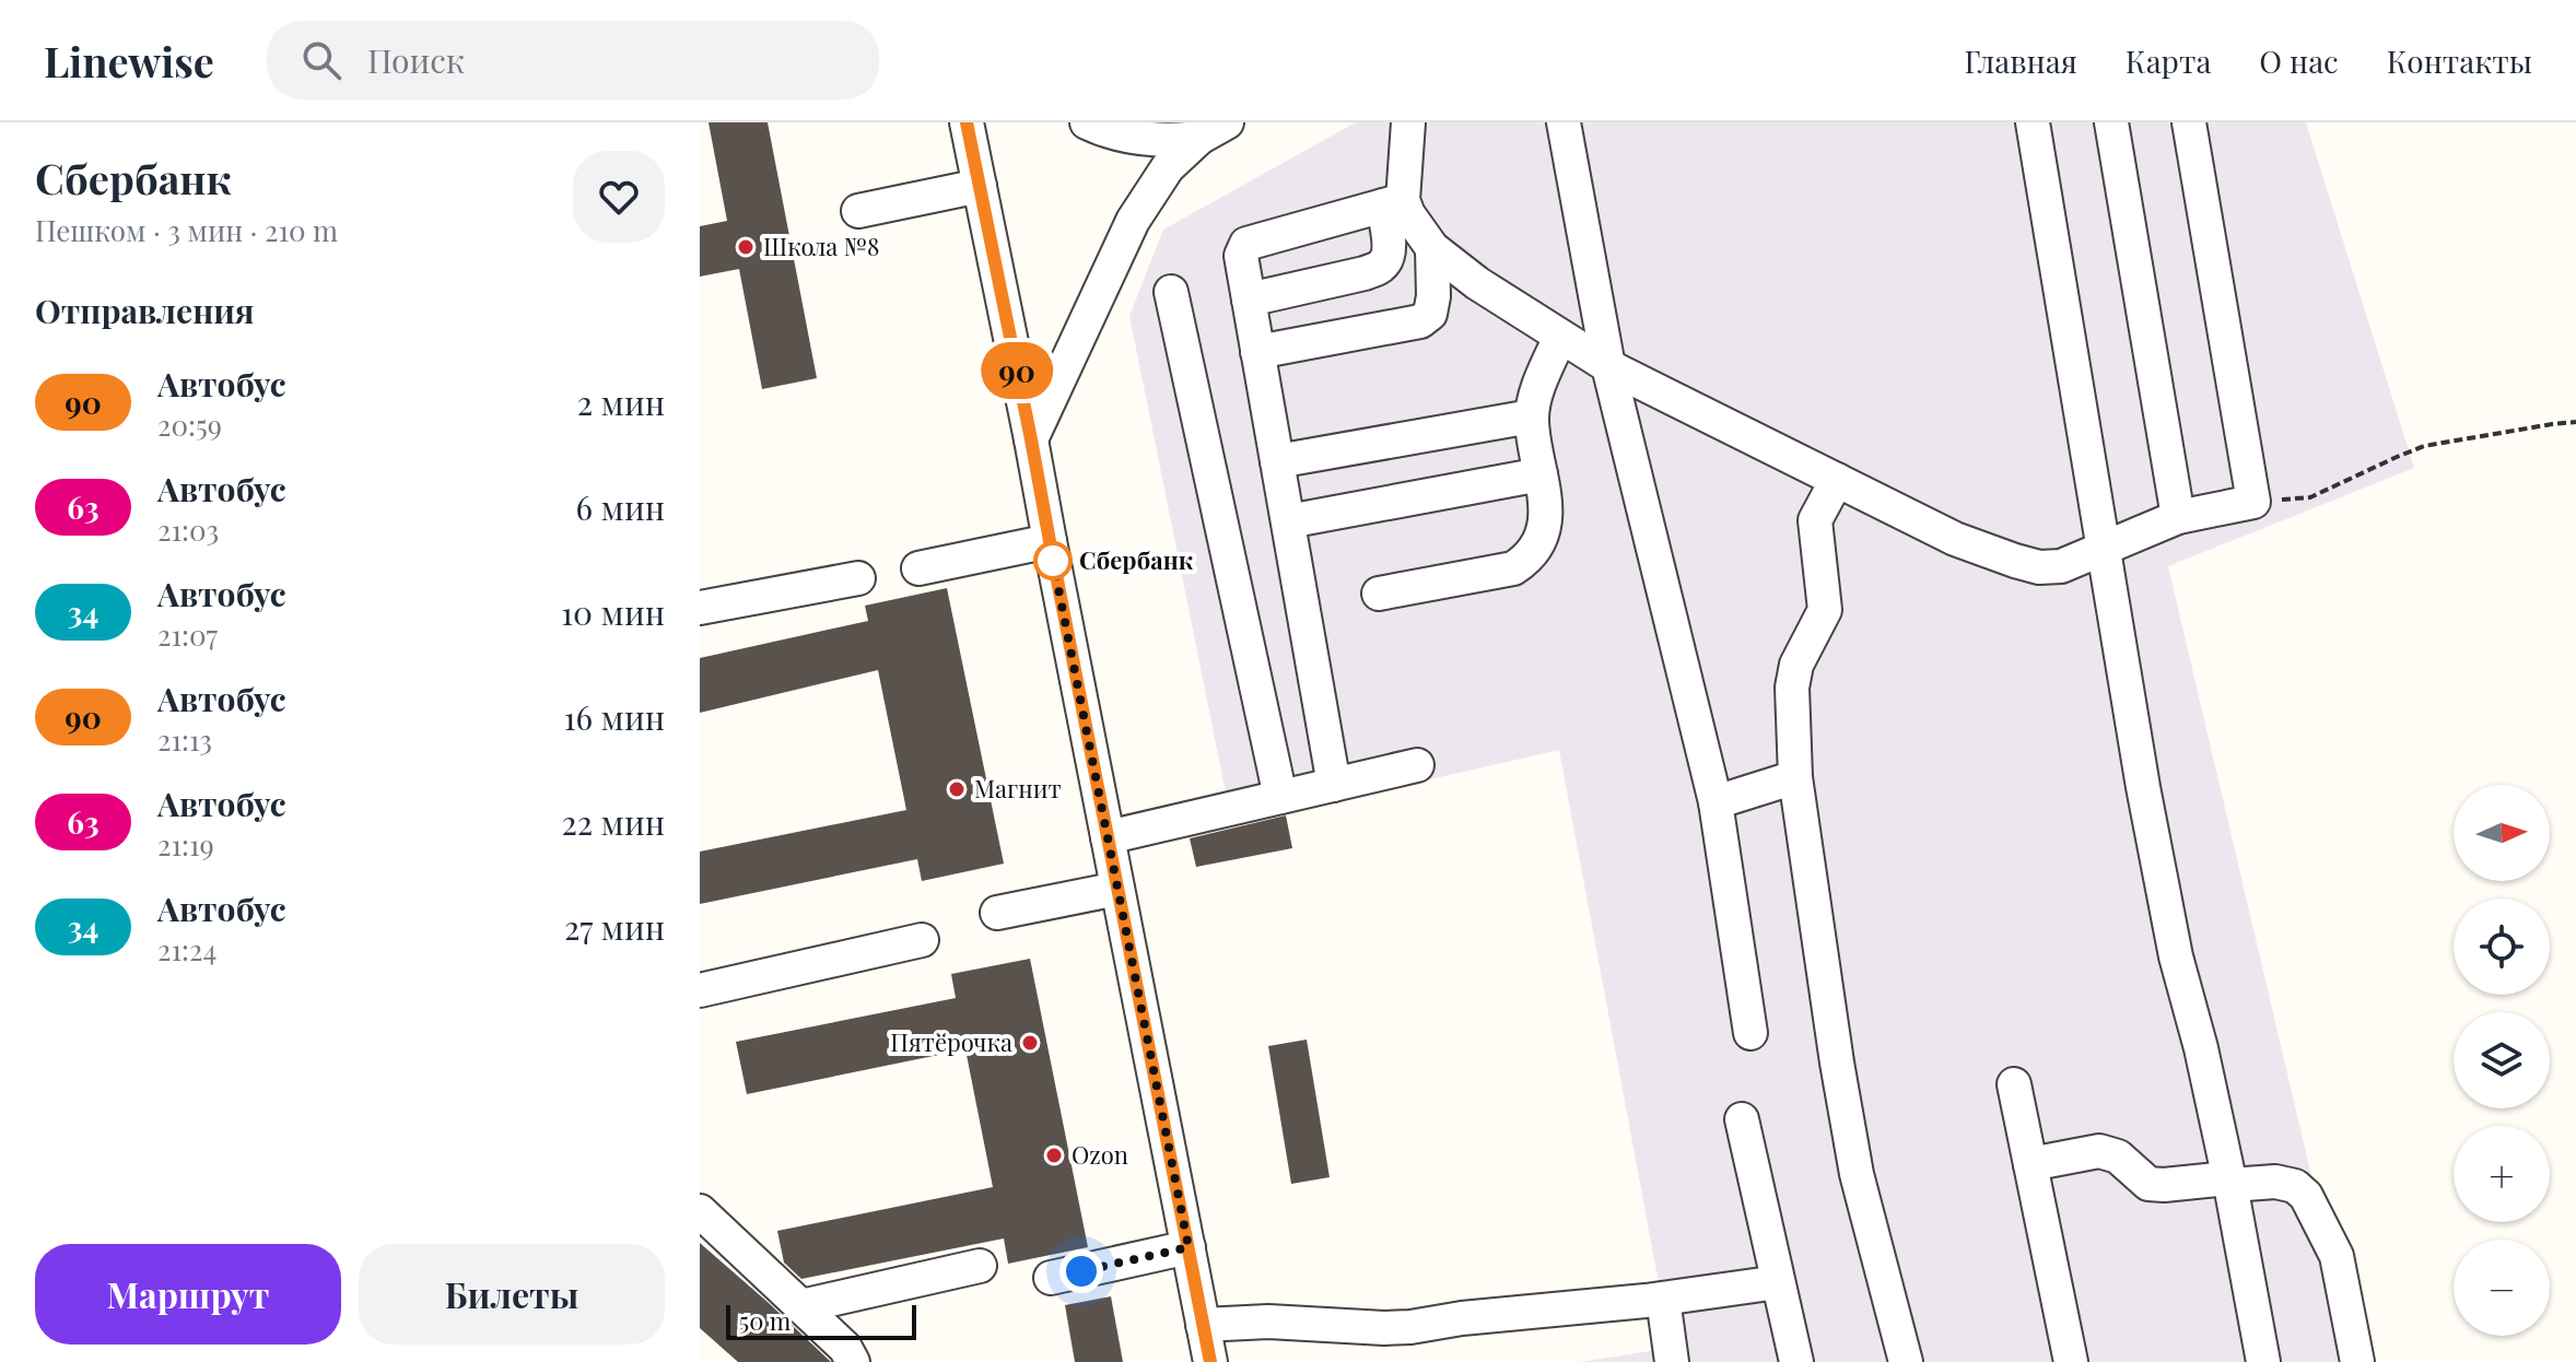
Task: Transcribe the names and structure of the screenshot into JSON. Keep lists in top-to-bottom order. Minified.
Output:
{"places":["Школа №8","Сбербанк","Магнит","Пятёрочка","Ozon"],"lines":["bus line 90"],"scale_bar":"50 m","north":"right","page":{"header":"Linewise","search":"Поиск","nav":["Главная","Карта","О нас","Контакты"],"heading":[["Сбербанк","Пешком · 3 мин · 210 m"],"Отправления"],"on_map":"90","list":[{"mark":"90","name":"Автобус","note":"20:59","value":"2 мин"},{"mark":"63","name":"Автобус","note":"21:03","value":"6 мин"},{"mark":"34","name":"Автобус","note":"21:07","value":"10 мин"},{"mark":"90","name":"Автобус","note":"21:13","value":"16 мин"},{"mark":"63","name":"Автобус","note":"21:19","value":"22 мин"},{"mark":"34","name":"Автобус","note":"21:24","value":"27 мин"}],"map_buttons":["+","−"],"buttons":["Маршрут","Билеты"],"scale":"50 m"}}
